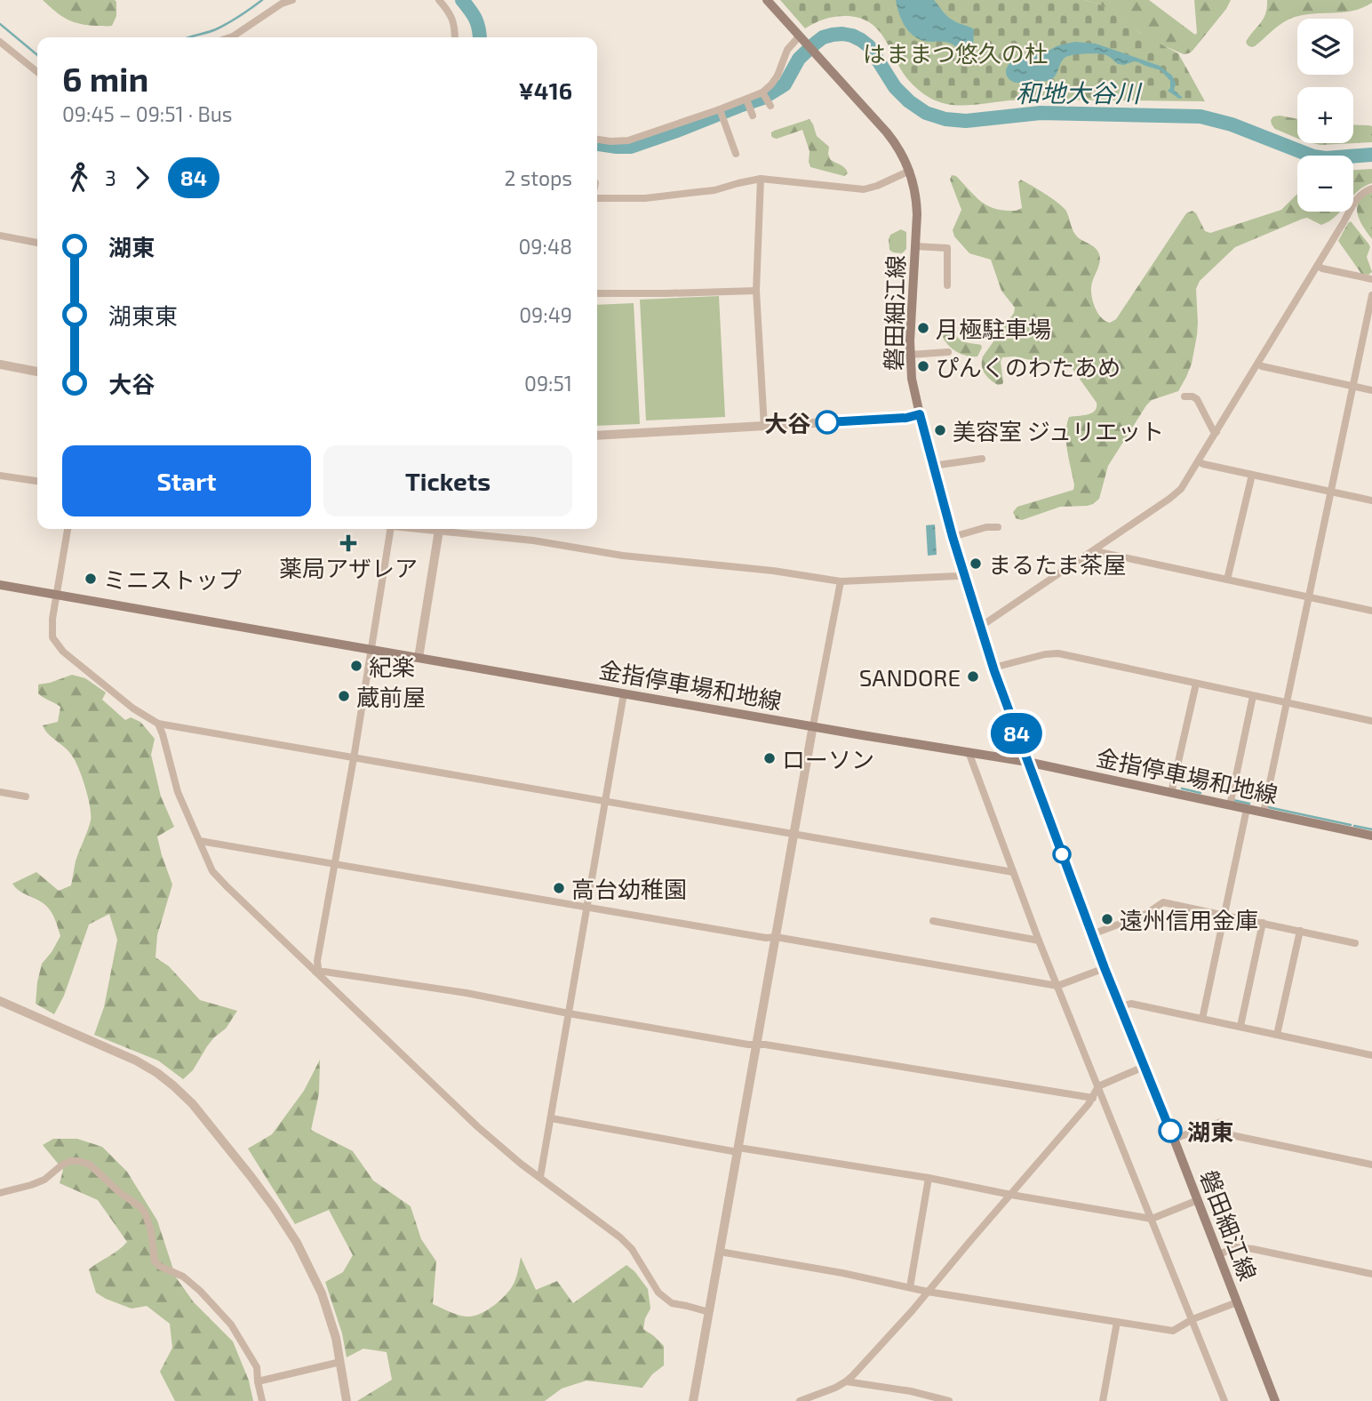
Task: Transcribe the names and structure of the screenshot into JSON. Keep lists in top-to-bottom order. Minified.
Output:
{"streets":{"main road":["磐田細江線","金指停車場和地線"]},"crossings":[["磐田細江線","金指停車場和地線"]],"water":["和地大谷川"],"parks":["はままつ悠久の杜"],"places":{"other":["月極駐車場","ぴんくのわたあめ","大谷","美容室 ジュリエット","まるたま茶屋","ミニストップ","紀楽","SANDORE","蔵前屋","ローソン","高台幼稚園","遠州信用金庫","湖東"],"health":["薬局アザレア"]},"lines":["bus line 84"],"page":{"on_map":"84","map_buttons":["+","−"],"heading":["6 min","09:45 – 09:51 · Bus","¥416"],"legs":["3","84","2 stops"],"list":[{"name":"湖東","value":"09:48"},{"name":"湖東東","value":"09:49"},{"name":"大谷","value":"09:51"}],"buttons":["Start","Tickets"]}}
